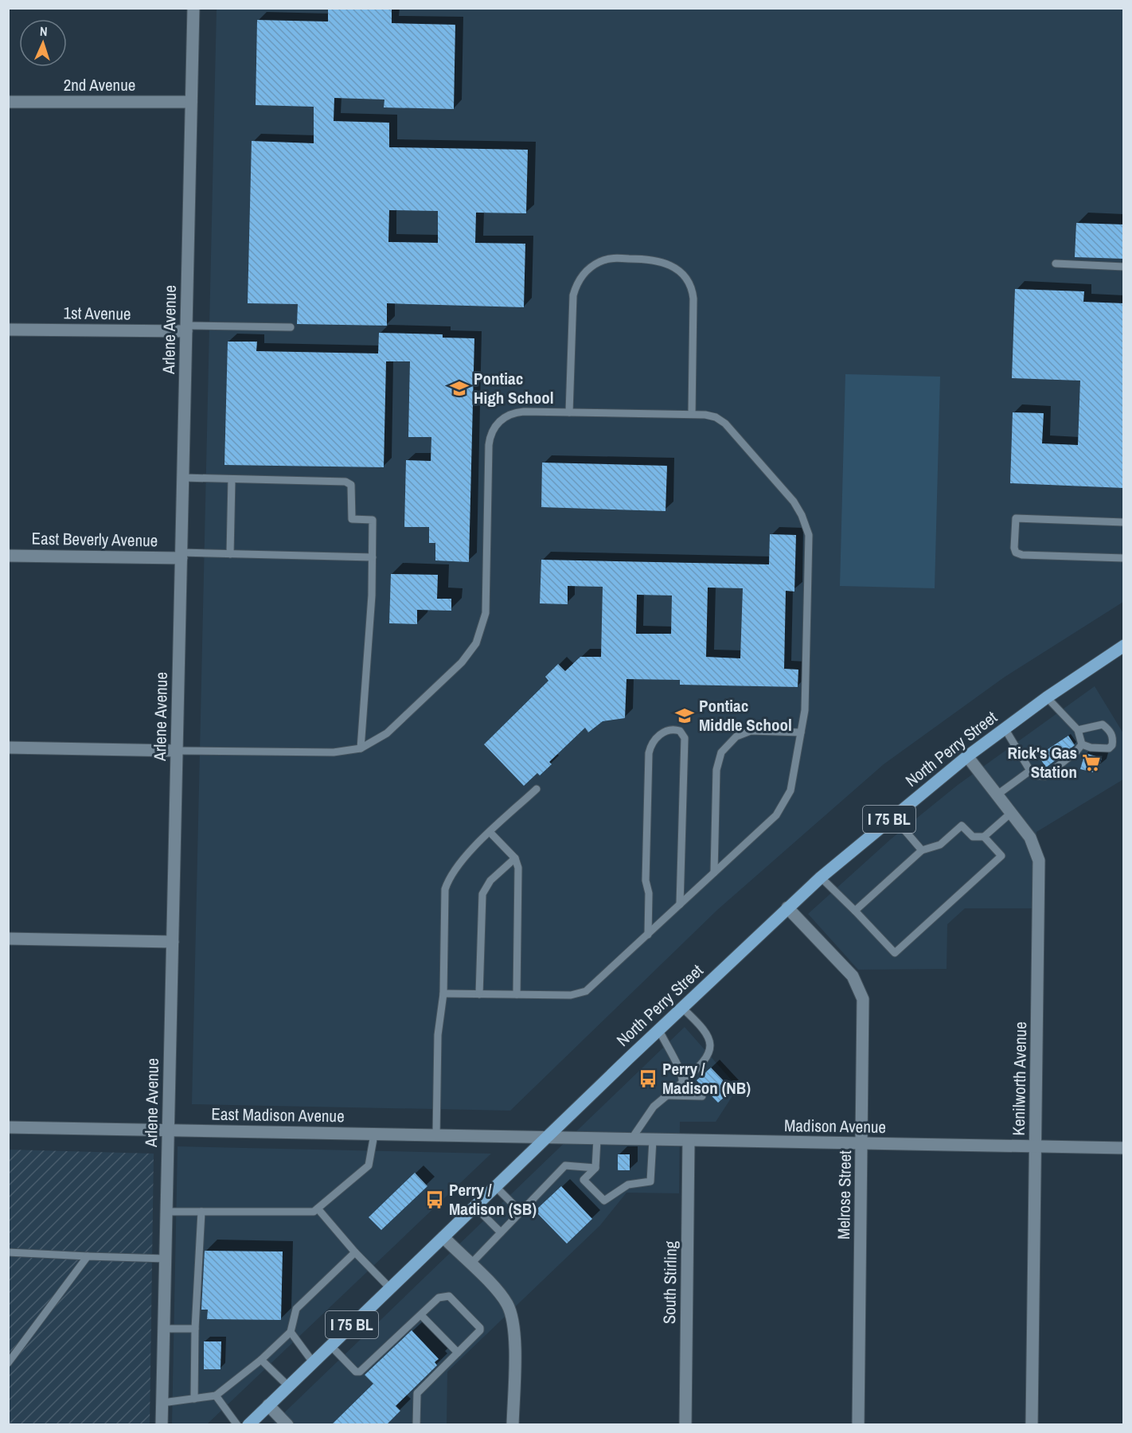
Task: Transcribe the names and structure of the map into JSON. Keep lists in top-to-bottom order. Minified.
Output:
{"streets":{"main road":["North Perry Street","I 75 BL"],"street":["2nd Avenue","1st Avenue","Arlene Avenue","East Beverly Avenue","Kenilworth Avenue","East Madison Avenue","Madison Avenue","Melrose Street","South Stirling"]},"crossings":[["2nd Avenue","Arlene Avenue"],["1st Avenue","Arlene Avenue"],["Arlene Avenue","East Beverly Avenue"],["Arlene Avenue","East Madison Avenue"],["North Perry Street","Kenilworth Avenue"],["North Perry Street","East Madison Avenue"],["North Perry Street","Madison Avenue"],["North Perry Street","Melrose Street"],["Kenilworth Avenue","Madison Avenue"],["East Madison Avenue","Madison Avenue"],["Madison Avenue","Melrose Street"],["Madison Avenue","South Stirling"]],"places":{"school or university":["Pontiac High School","Pontiac Middle School"],"supermarket":["Rick's Gas Station"],"bus stop":["Perry / Madison (NB)","Perry / Madison (SB)"]},"north":"top"}
